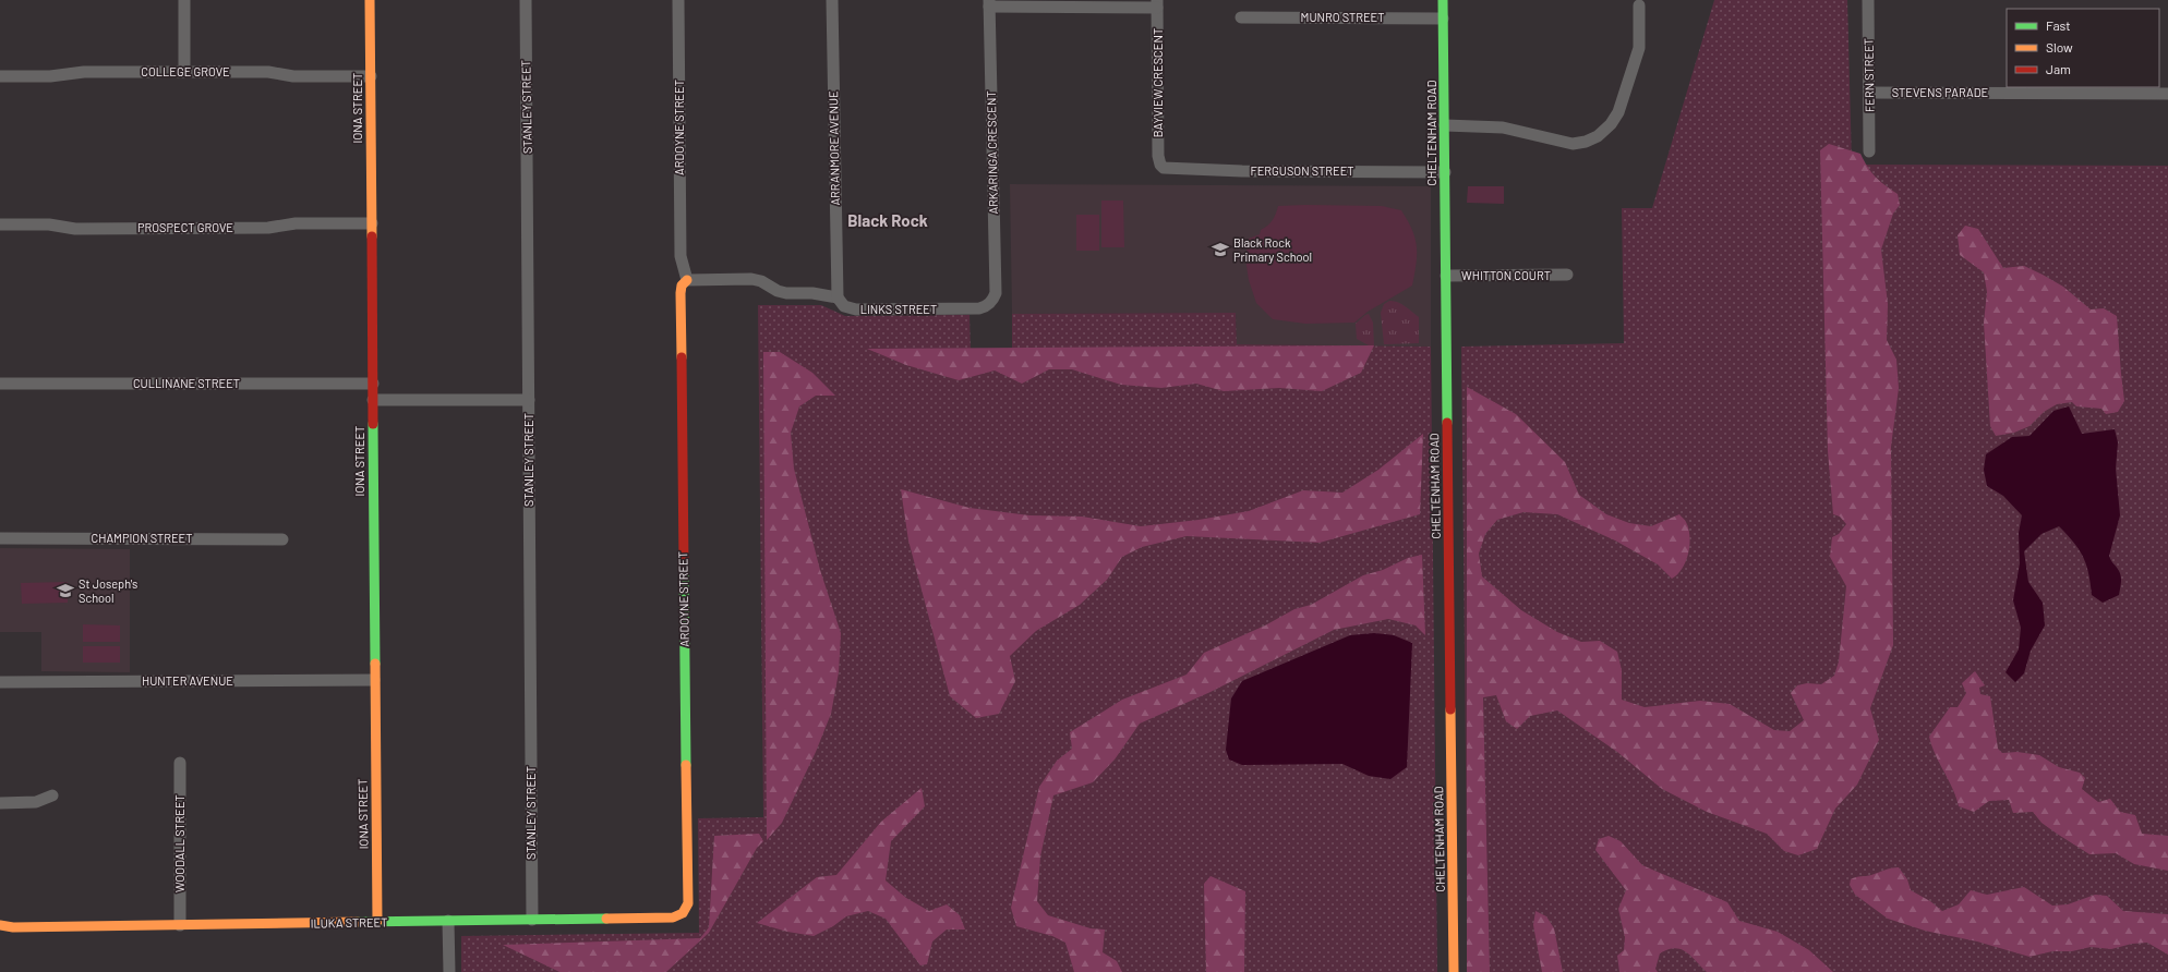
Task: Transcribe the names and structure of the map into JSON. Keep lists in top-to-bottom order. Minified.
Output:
{"streets":{"street":["MUNRO STREET","COLLEGE GROVE","FERN STREET","BAYVIEW CRESCENT","STEVENS PARADE","STANLEY STREET","IONA STREET","ARDOYNE STREET","CHELTENHAM ROAD","ARRANMORE AVENUE","ARKARINGA CRESCENT","FERGUSON STREET","PROSPECT GROVE","WHITTON COURT","LINKS STREET","CULLINANE STREET","CHAMPION STREET","HUNTER AVENUE","WOODALL STREET","ILUKA STREET"]},"crossings":[["MUNRO STREET","CHELTENHAM ROAD"],["COLLEGE GROVE","IONA STREET"],["FERN STREET","STEVENS PARADE"],["BAYVIEW CRESCENT","FERGUSON STREET"],["STANLEY STREET","ILUKA STREET"],["IONA STREET","PROSPECT GROVE"],["IONA STREET","CULLINANE STREET"],["IONA STREET","HUNTER AVENUE"],["IONA STREET","ILUKA STREET"],["ARDOYNE STREET","ILUKA STREET"],["CHELTENHAM ROAD","FERGUSON STREET"],["CHELTENHAM ROAD","WHITTON COURT"],["ARRANMORE AVENUE","LINKS STREET"],["ARKARINGA CRESCENT","LINKS STREET"],["WOODALL STREET","ILUKA STREET"]],"districts":["Black Rock"],"places":{"school or university":["Black Rock Primary School","St Joseph's School"]},"legend":["Fast","Slow","Jam"]}
